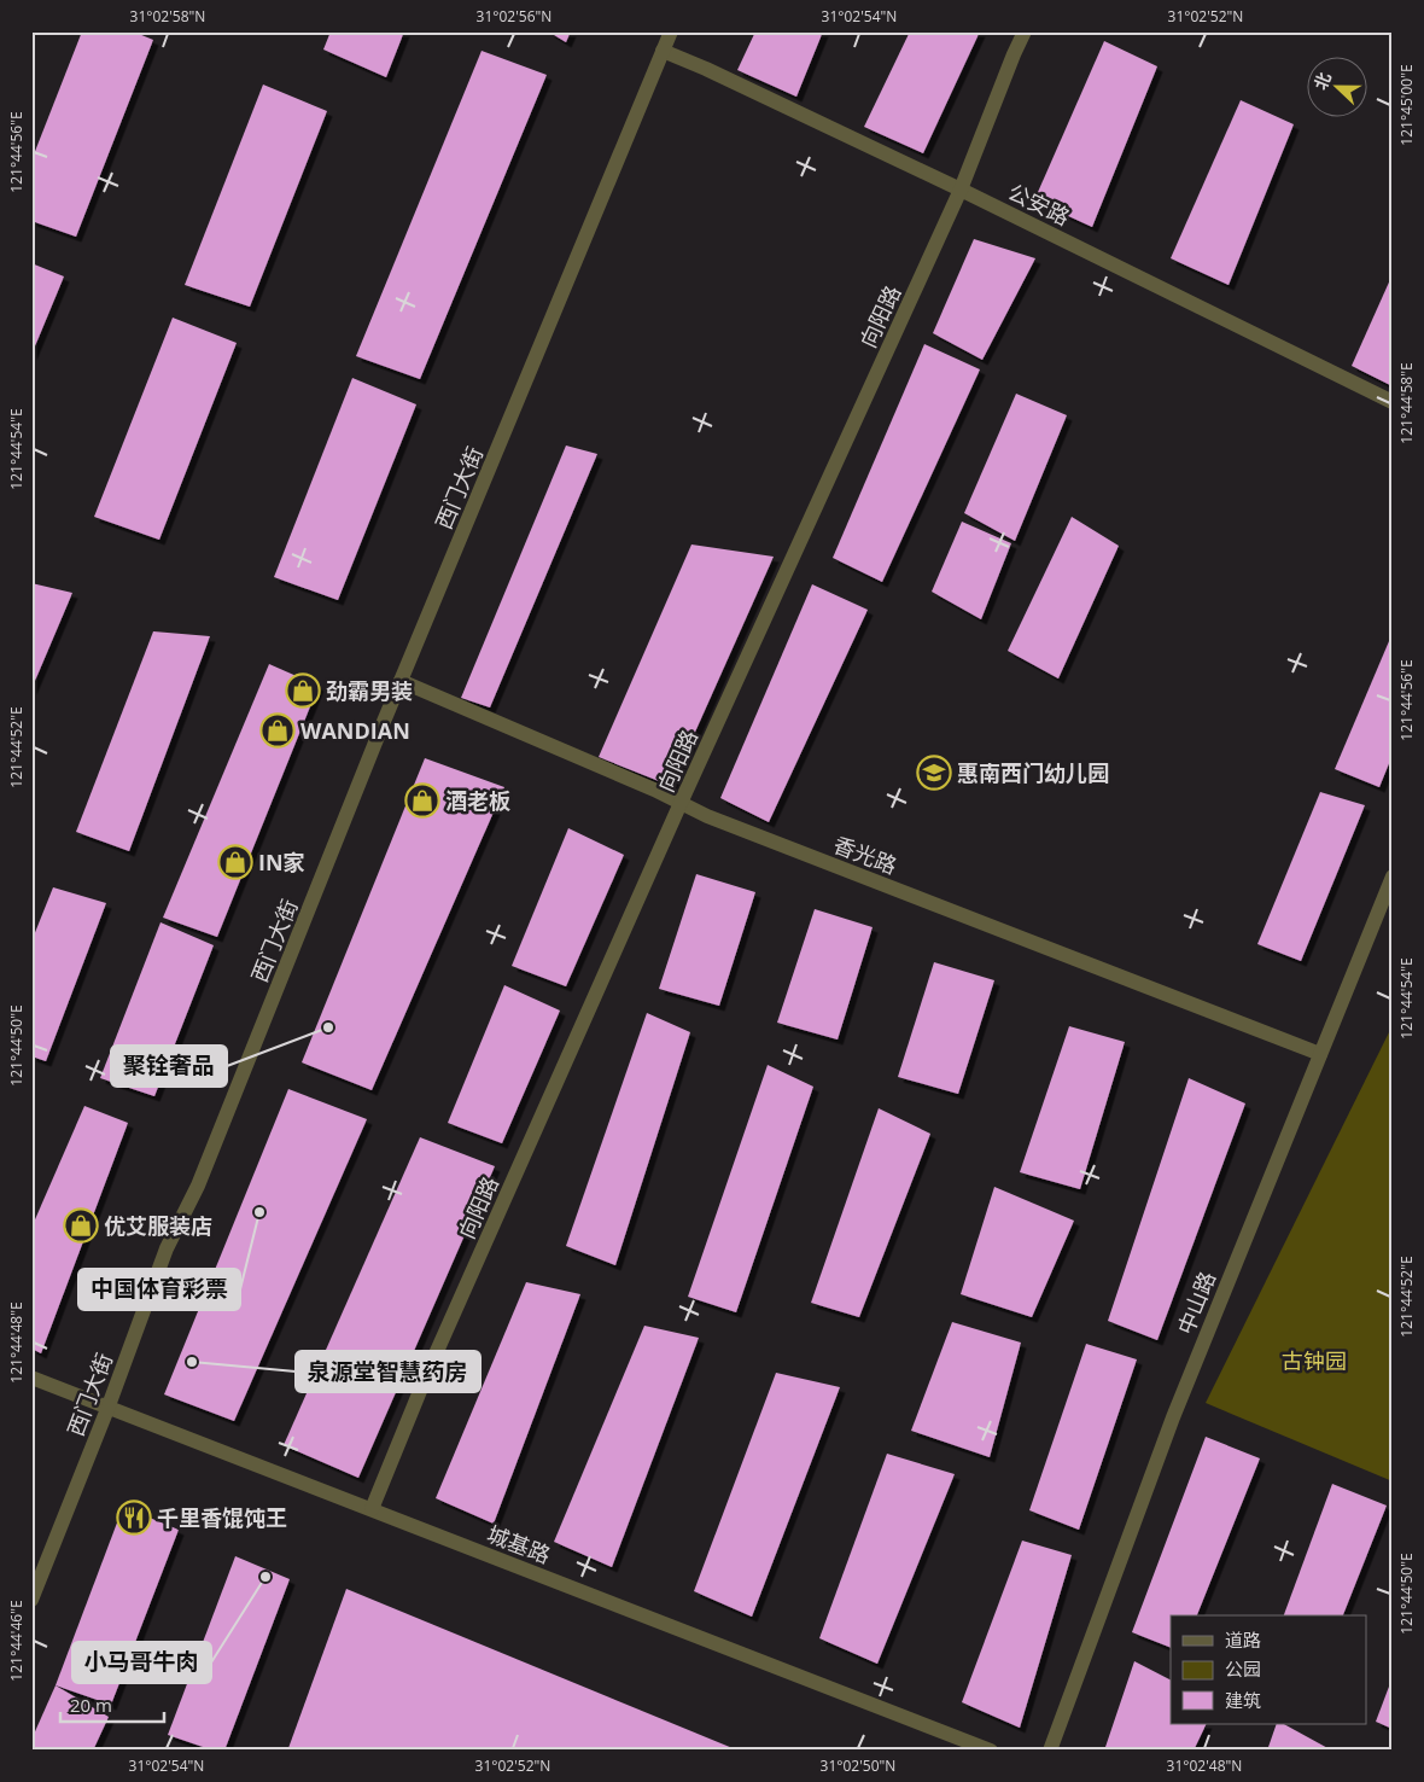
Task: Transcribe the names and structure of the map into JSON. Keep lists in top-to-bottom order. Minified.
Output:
{"streets":{"street":["公安路","向阳路","西门大街","香光路","中山路","城基路"]},"crossings":[["公安路","向阳路"],["公安路","西门大街"],["向阳路","香光路"],["向阳路","城基路"],["西门大街","香光路"],["西门大街","城基路"],["香光路","中山路"]],"parks":["古钟园"],"places":{"shop":["劲霸男装","WANDIAN","酒老板","IN家","优艾服装店"],"school or university":["惠南西门幼儿园"],"other":["聚铨奢品","中国体育彩票","泉源堂智慧药房","小马哥牛肉"],"restaurant":["千里香馄饨王"]},"legend":["道路","公园","建筑"],"scale_bar":"20 m","north":"left","coordinates":["31°02'58\"N","31°02'56\"N","31°02'54\"N","31°02'52\"N","121°45'00\"E","121°44'56\"E","121°44'58\"E","121°44'54\"E","121°44'52\"E","121°44'50\"E","121°44'48\"E","121°44'46\"E","31°02'50\"N","31°02'48\"N"]}
